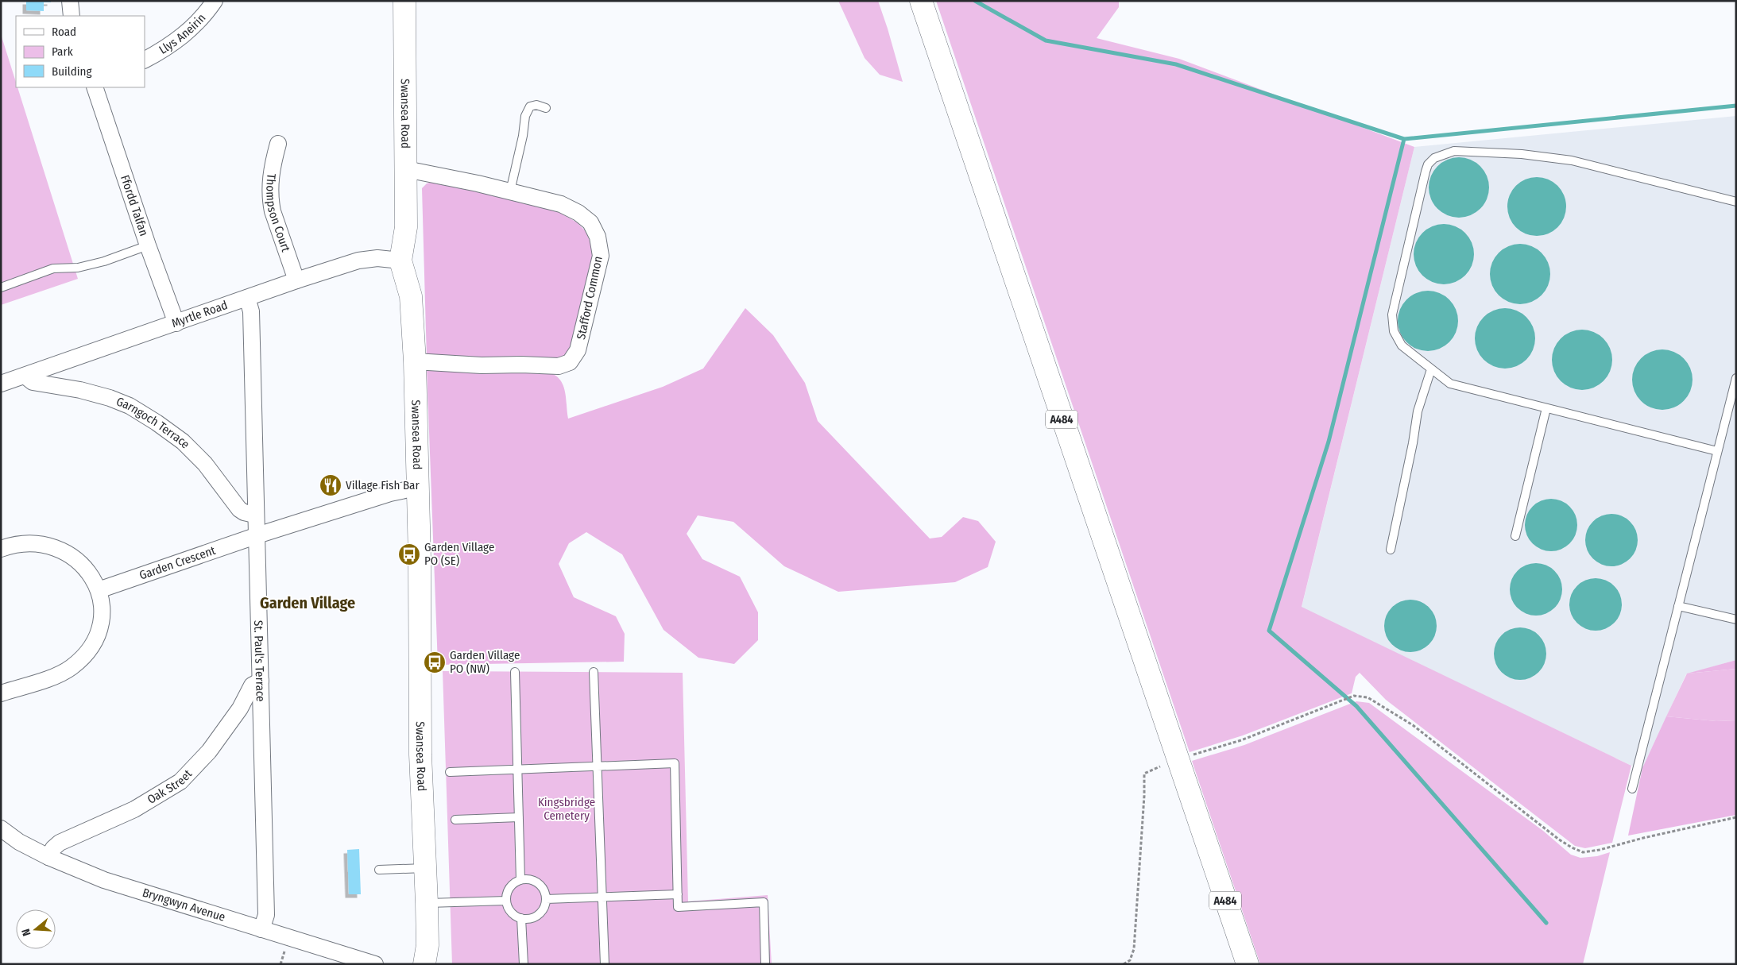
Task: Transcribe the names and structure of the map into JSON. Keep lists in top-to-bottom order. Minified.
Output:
{"streets":{"main road":["Swansea Road","A484"],"street":["Llys Aneirin","Ffordd Talfan","Thompson Court","Stafford Common","Myrtle Road","Garngoch Terrace","Garden Crescent","St. Paul's Terrace","Oak Street","Bryngwyn Avenue"]},"crossings":[["Swansea Road","Stafford Common"],["Swansea Road","Myrtle Road"],["Swansea Road","Garden Crescent"],["Ffordd Talfan","Myrtle Road"],["Thompson Court","Myrtle Road"],["Myrtle Road","Garngoch Terrace"],["Myrtle Road","St. Paul's Terrace"],["Garngoch Terrace","St. Paul's Terrace"],["Garden Crescent","St. Paul's Terrace"],["St. Paul's Terrace","Oak Street"],["St. Paul's Terrace","Bryngwyn Avenue"],["Oak Street","Bryngwyn Avenue"]],"districts":["Garden Village"],"parks":["Kingsbridge Cemetery"],"places":{"restaurant":["Village Fish Bar"],"bus stop":["Garden Village PO (SE)","Garden Village PO (NW)"]},"legend":["Road","Park","Building"],"north":"left"}
